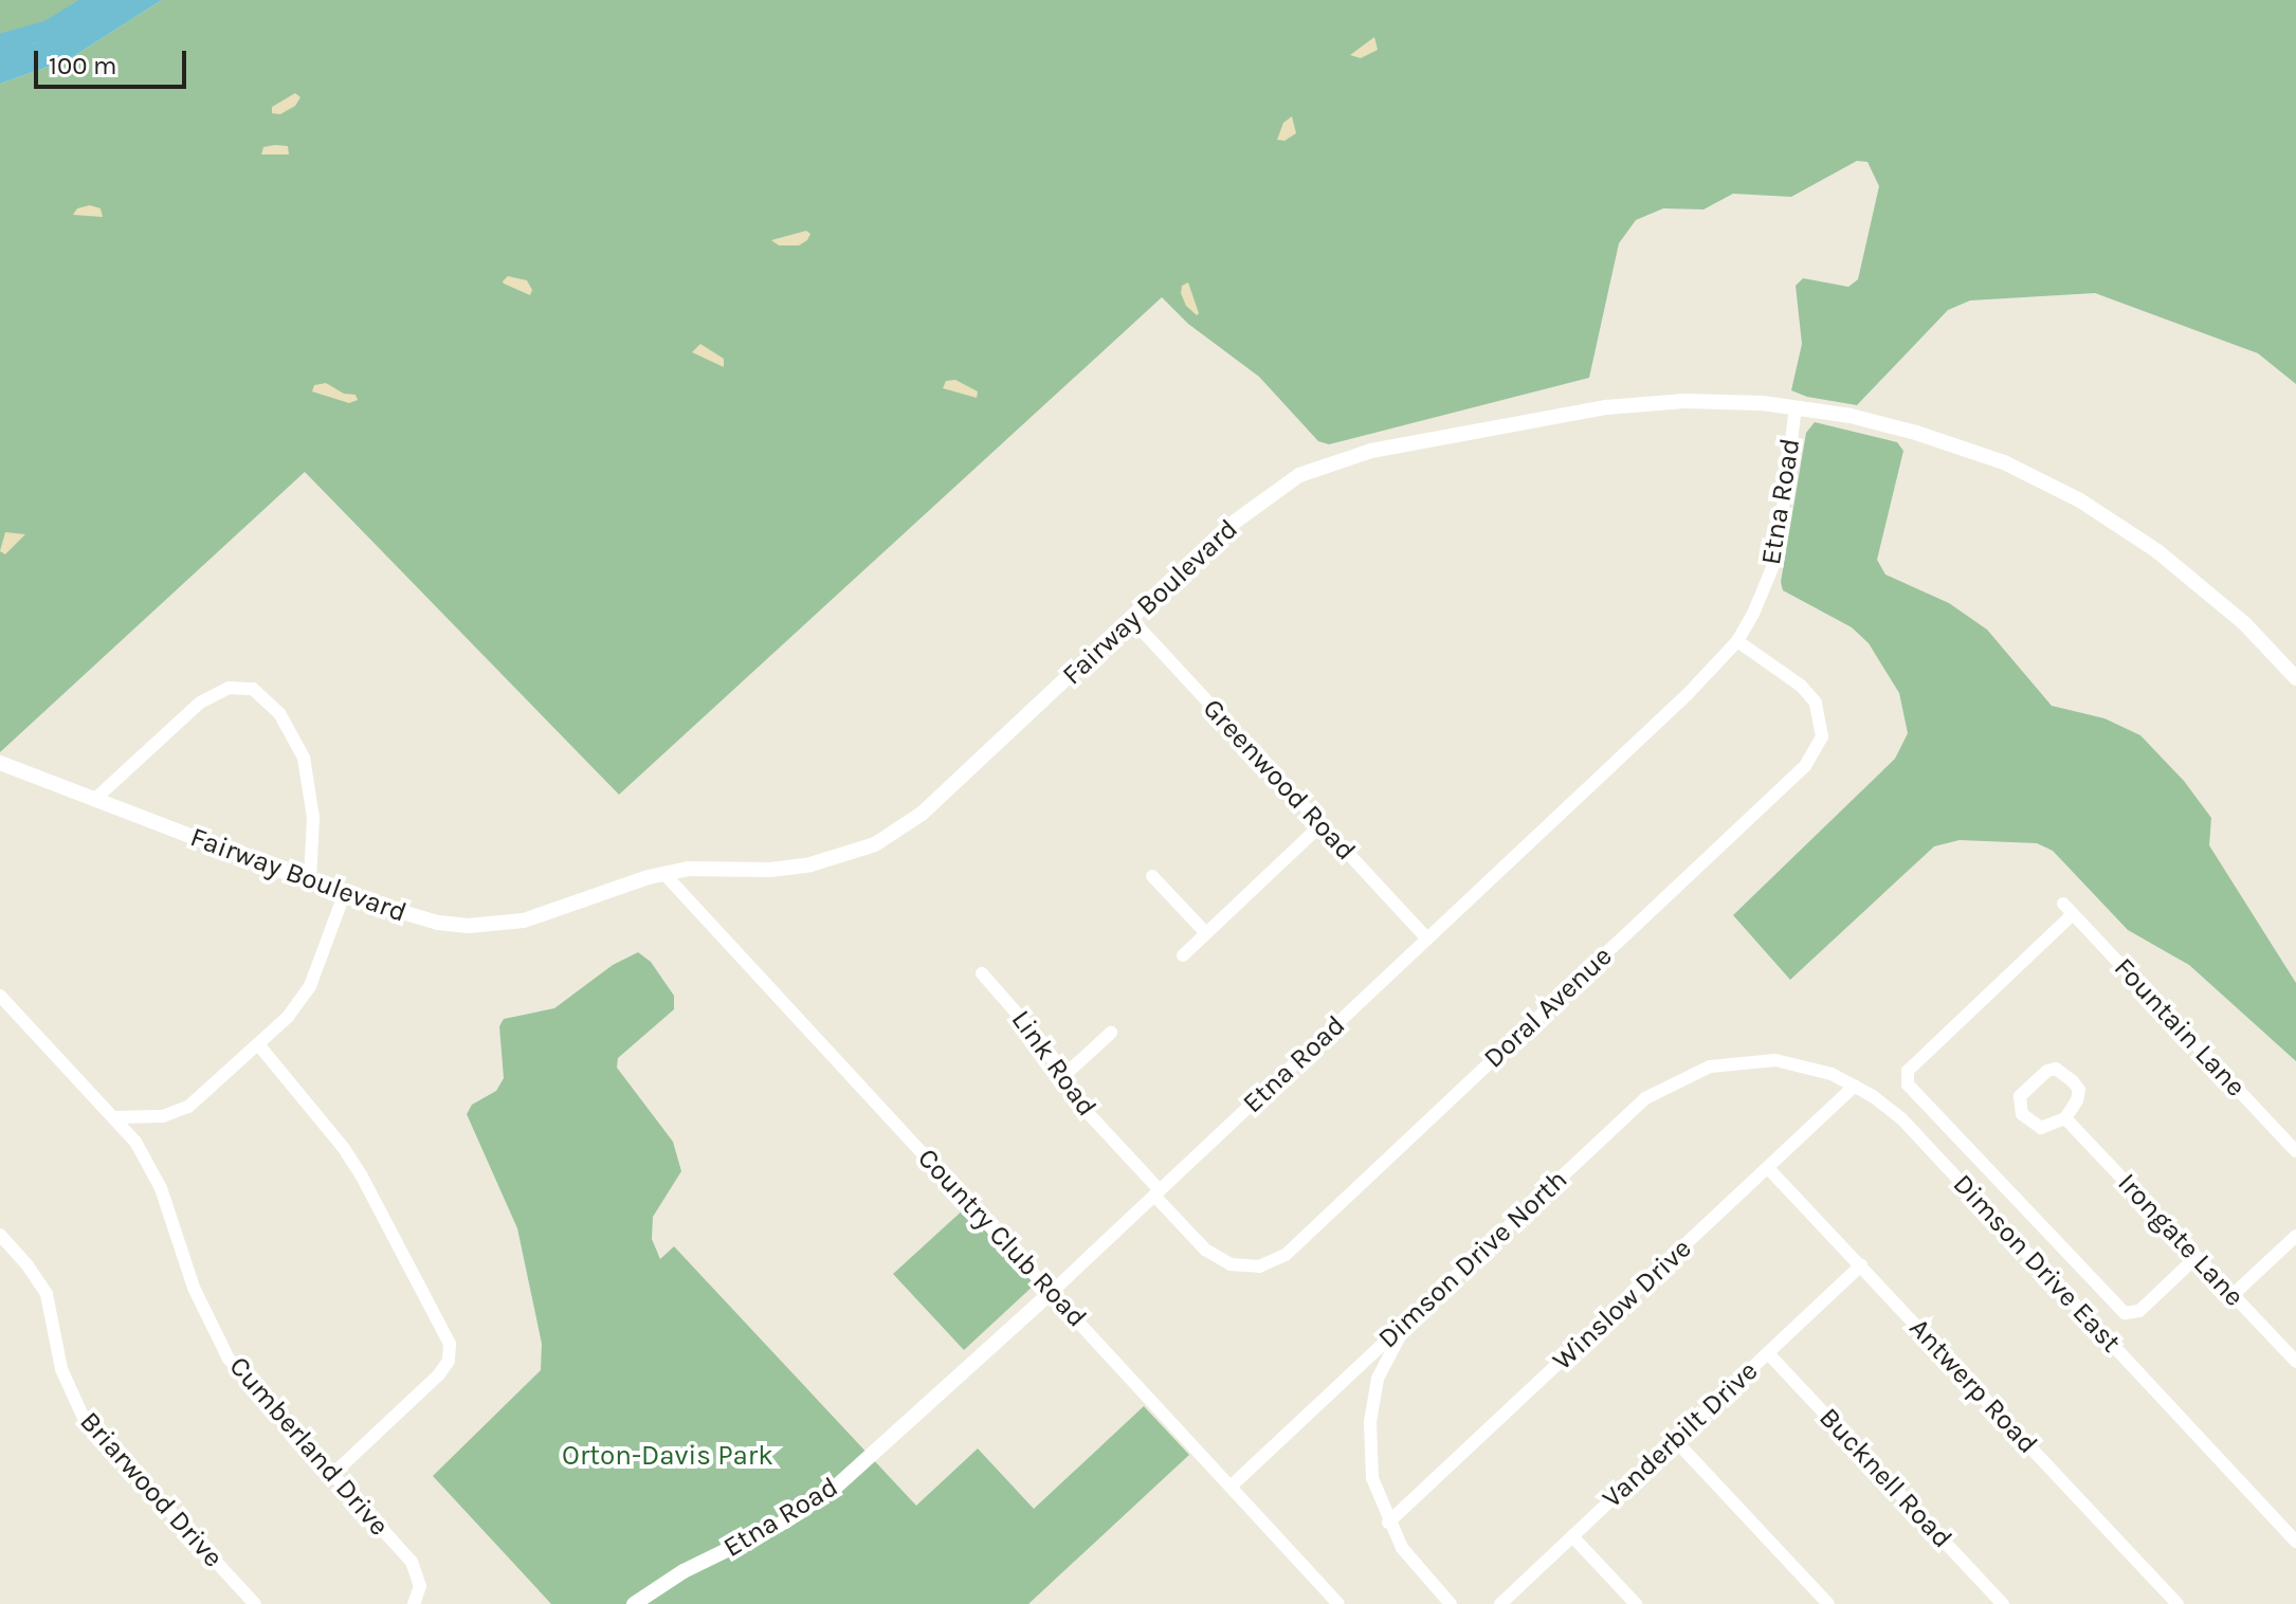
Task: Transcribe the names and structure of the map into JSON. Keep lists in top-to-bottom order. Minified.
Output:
{"streets":{"street":["Etna Road","Fairway Boulevard","Greenwood Road","Doral Avenue","Fountain Lane","Link Road","Country Club Road","Irongate Lane","Dimson Drive North","Dimson Drive East","Winslow Drive","Antwerp Road","Vanderbilt Drive","Cumberland Drive","Bucknell Road","Briarwood Drive"]},"crossings":[["Etna Road","Fairway Boulevard"],["Etna Road","Greenwood Road"],["Etna Road","Doral Avenue"],["Etna Road","Link Road"],["Etna Road","Country Club Road"],["Fairway Boulevard","Greenwood Road"],["Fairway Boulevard","Country Club Road"],["Doral Avenue","Link Road"],["Fountain Lane","Irongate Lane"],["Country Club Road","Dimson Drive North"],["Dimson Drive North","Dimson Drive East"],["Dimson Drive East","Winslow Drive"],["Winslow Drive","Antwerp Road"],["Antwerp Road","Vanderbilt Drive"],["Vanderbilt Drive","Bucknell Road"]],"parks":["Orton-Davis Park"],"scale_bar":"100 m"}
